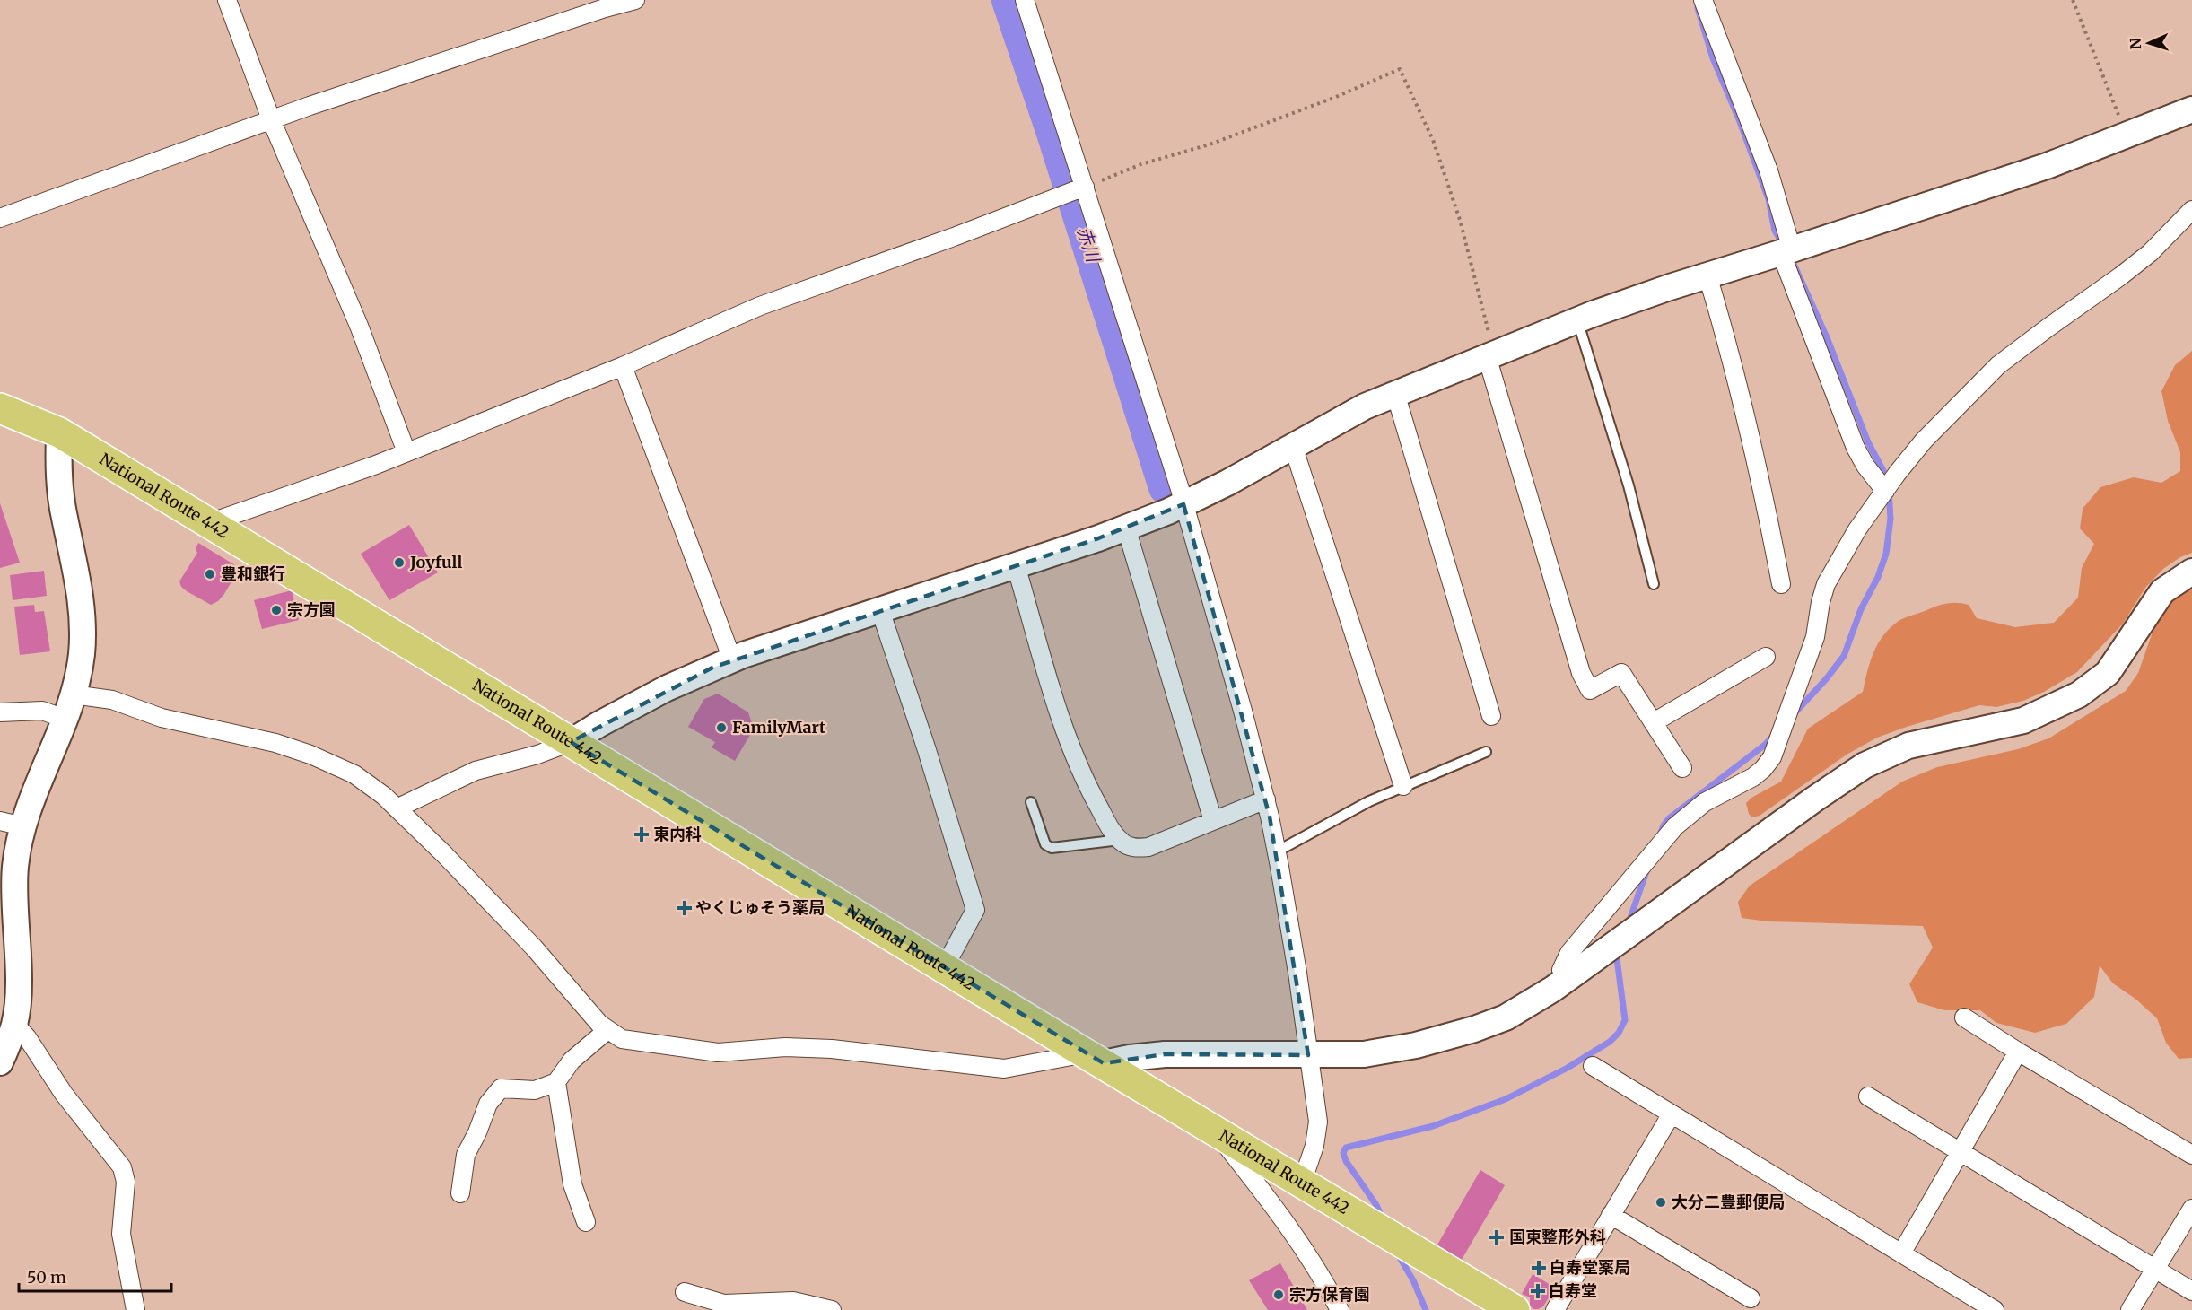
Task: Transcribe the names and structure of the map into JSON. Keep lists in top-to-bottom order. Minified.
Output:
{"streets":{"highway":["National Route 442"]},"water":["赤川"],"places":{"other":["Joyfull","豊和銀行","宗方園","FamilyMart","大分二豊郵便局","宗方保育園"],"health":["東内科","やくじゅそう薬局","国東整形外科","白寿堂薬局","白寿堂"]},"scale_bar":"50 m","north":"left"}
